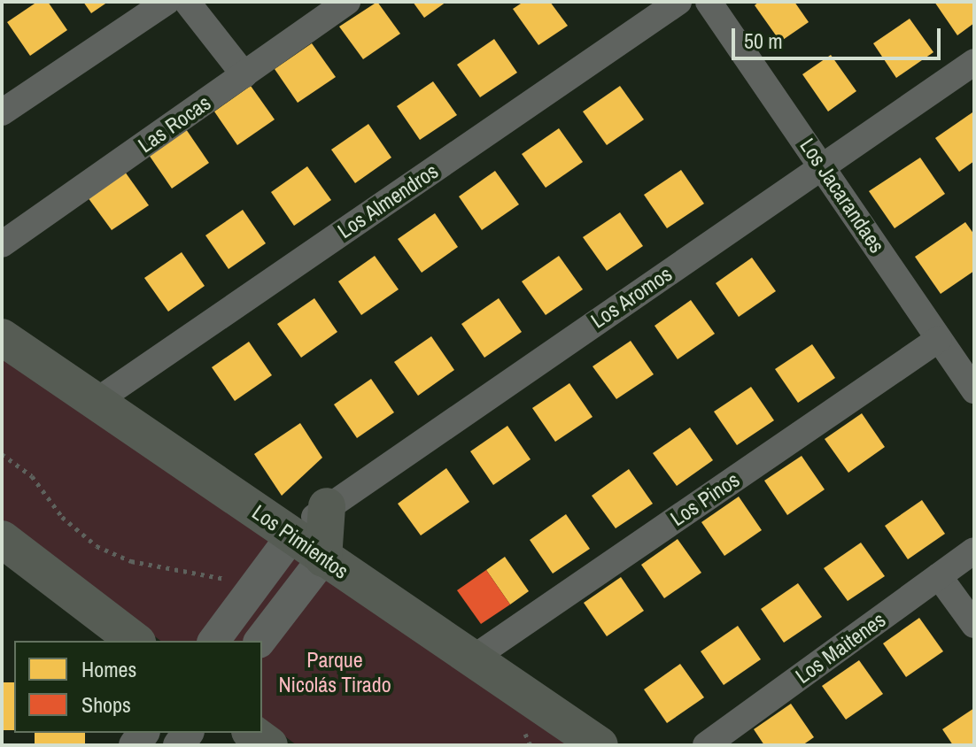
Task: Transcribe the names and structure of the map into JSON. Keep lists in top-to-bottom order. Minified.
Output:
{"streets":{"main road":["Los Pimientos"],"street":["Las Rocas","Los Jacarandaes","Los Almendros","Los Aromos","Los Pinos","Los Maitenes"]},"crossings":[["Los Jacarandaes","Los Aromos"],["Los Jacarandaes","Los Pinos"],["Los Almendros","Los Pimientos"],["Los Aromos","Los Pimientos"],["Los Pinos","Los Pimientos"]],"parks":["Parque Nicolás Tirado"],"legend":["Homes","Shops"],"scale_bar":"50 m"}
